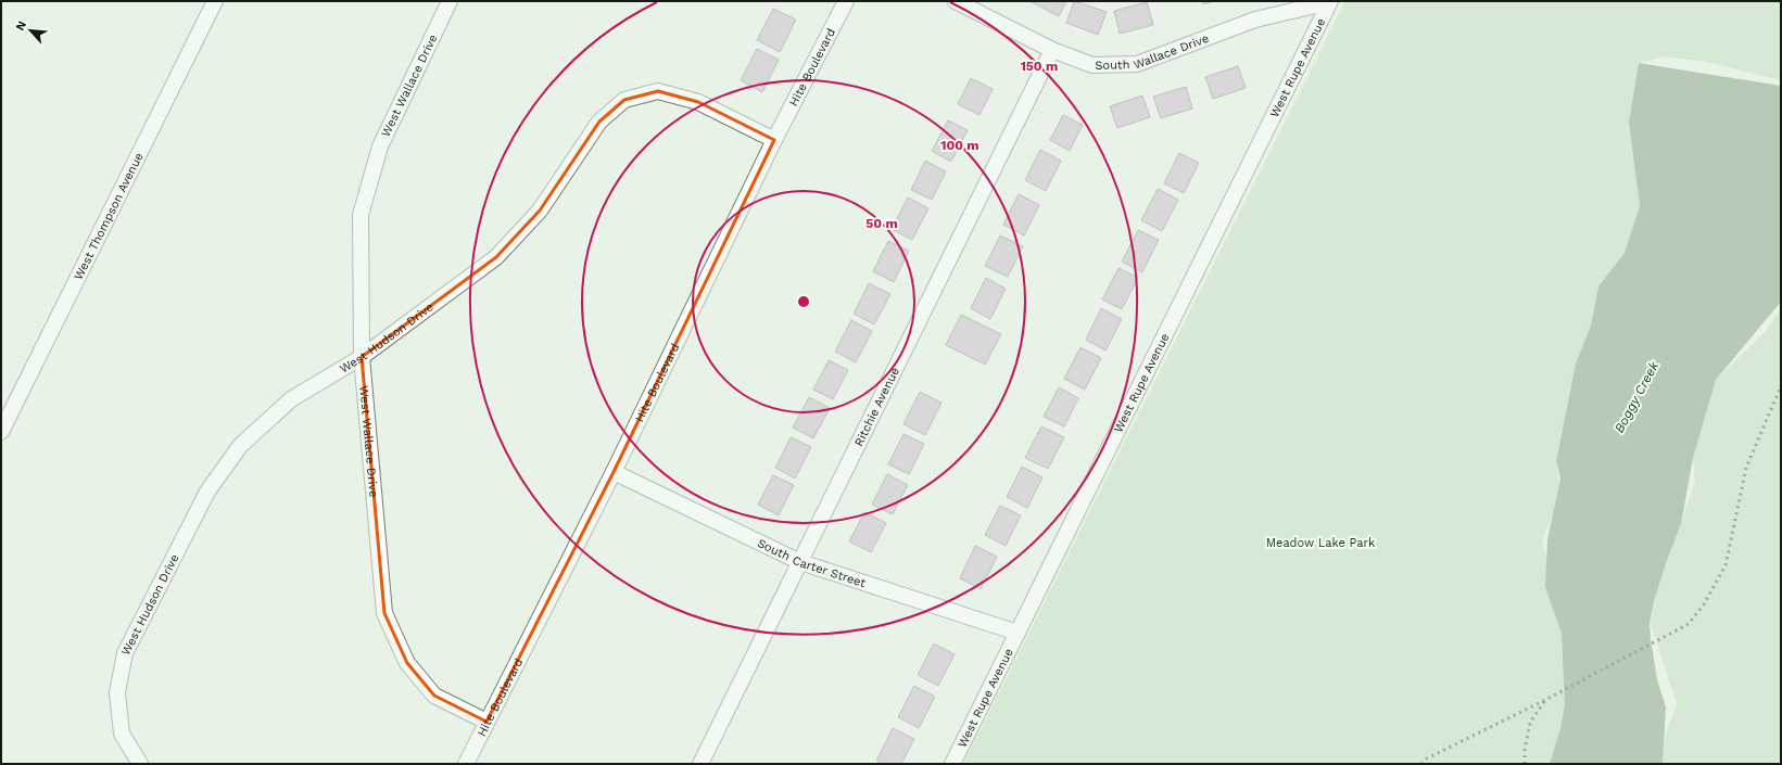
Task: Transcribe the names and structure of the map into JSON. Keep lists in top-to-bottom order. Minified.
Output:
{"streets":{"street":["South Wallace Drive","Hite Boulevard","West Rupe Avenue","West Wallace Drive","West Thompson Avenue","West Hudson Drive","Ritchie Avenue","South Carter Street"]},"crossings":[["South Wallace Drive","West Rupe Avenue"],["South Wallace Drive","Ritchie Avenue"],["Hite Boulevard","West Wallace Drive"],["Hite Boulevard","West Hudson Drive"],["Hite Boulevard","South Carter Street"],["West Rupe Avenue","South Carter Street"],["West Wallace Drive","West Hudson Drive"],["Ritchie Avenue","South Carter Street"]],"water":["Boggy Creek"],"parks":["Meadow Lake Park"],"north":"top left","rings":["150 m","100 m","50 m"]}
